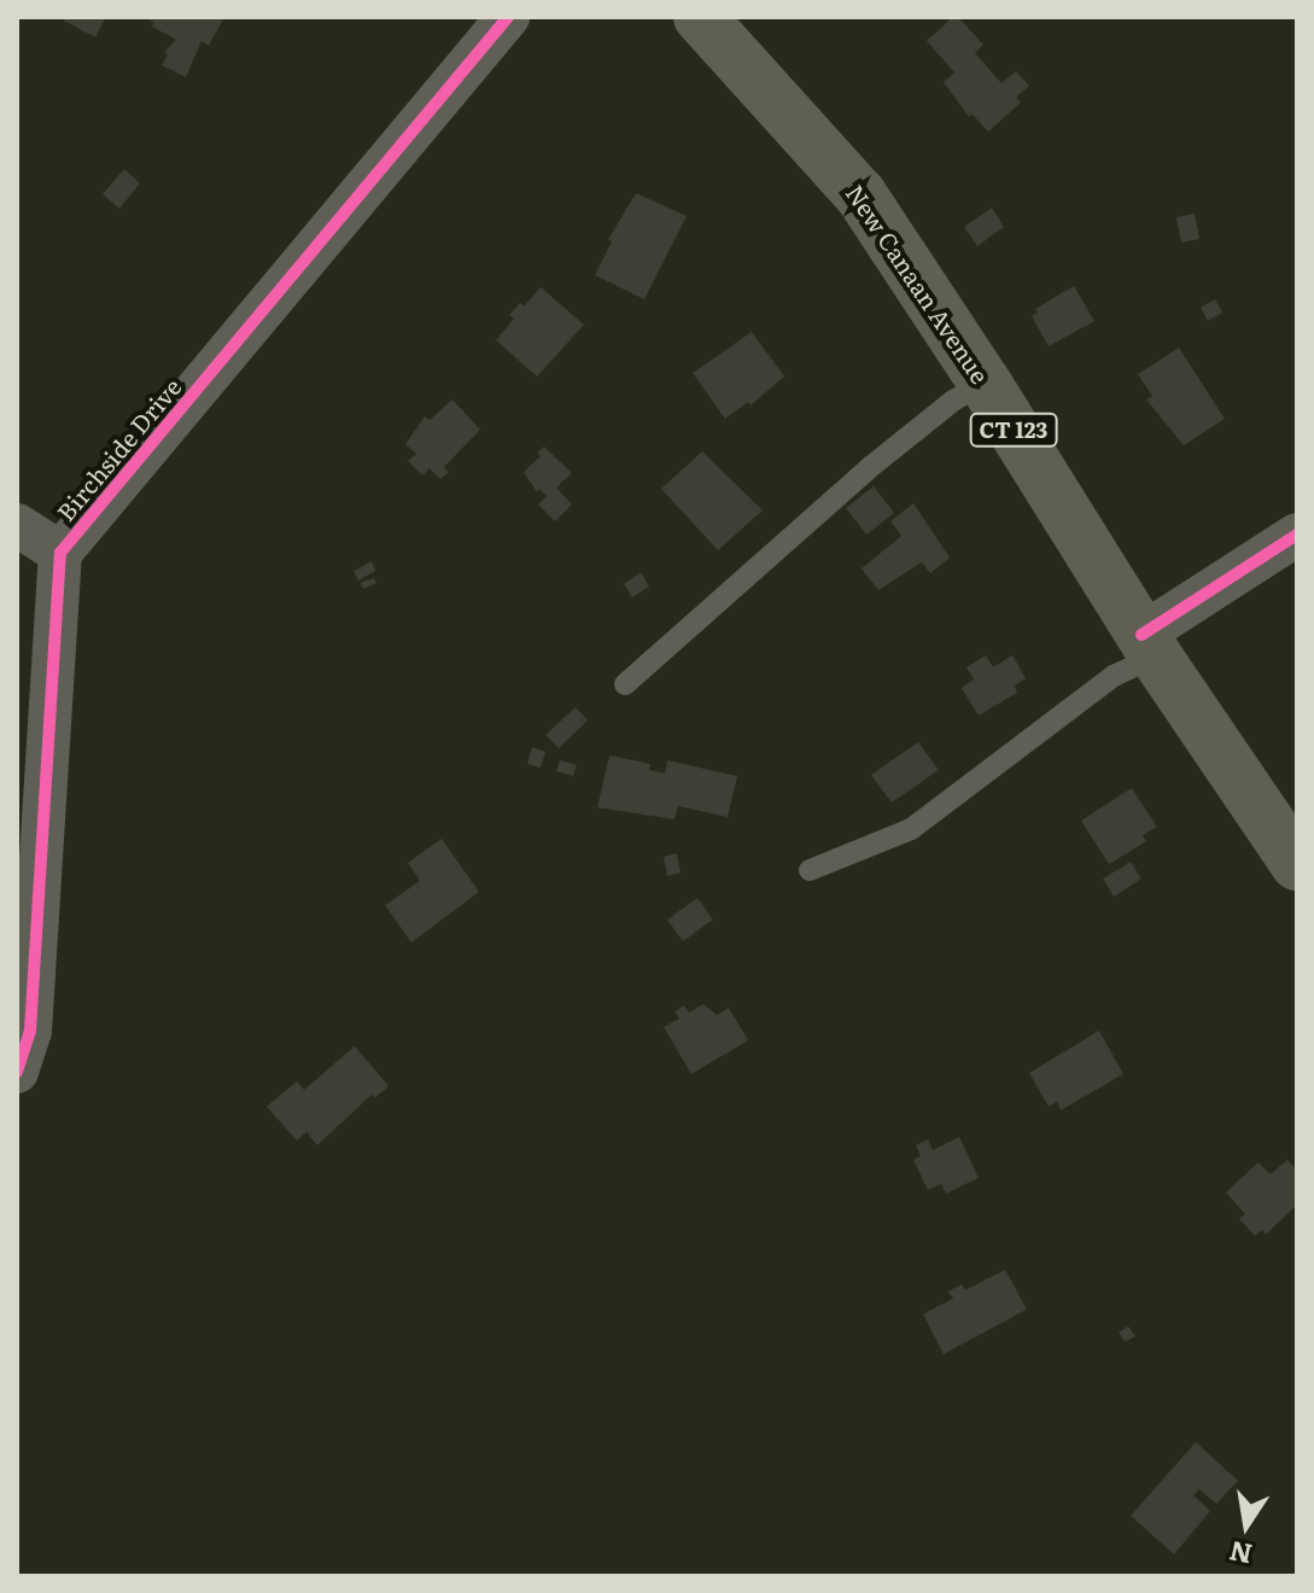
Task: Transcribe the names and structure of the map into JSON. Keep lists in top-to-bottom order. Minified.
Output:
{"streets":{"main road":["New Canaan Avenue","CT 123"],"street":["Birchside Drive"]},"north":"bottom"}
